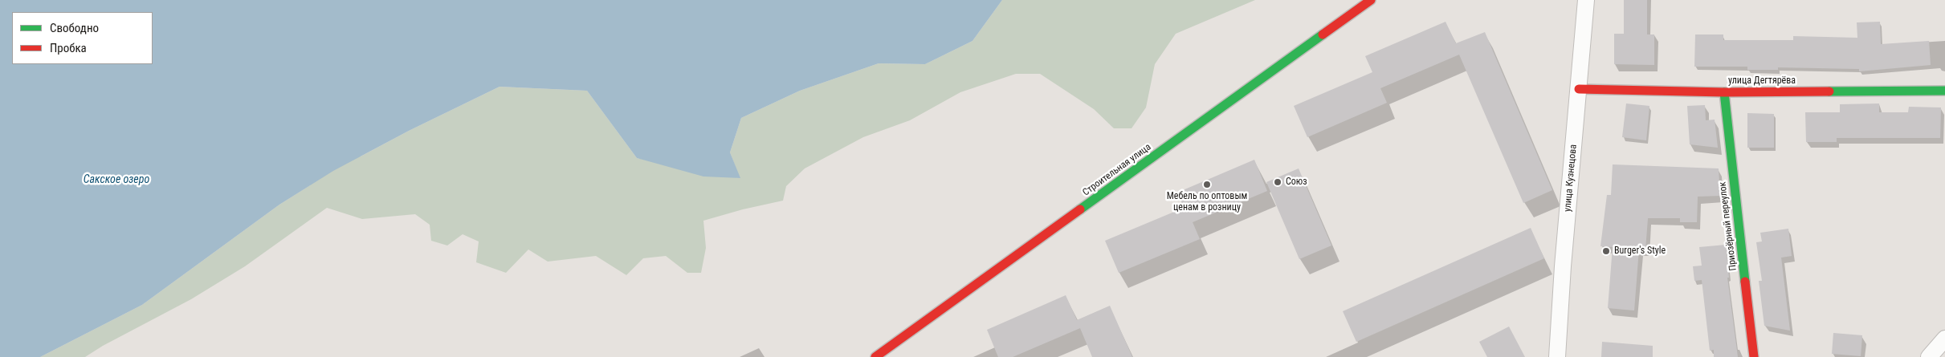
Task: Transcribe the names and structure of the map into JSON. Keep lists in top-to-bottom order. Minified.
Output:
{"streets":{"street":["улица Дегтярёва","Строительная улица","улица Кузнецова","Приозёрный переулок"]},"crossings":[["улица Дегтярёва","улица Кузнецова"],["улица Дегтярёва","Приозёрный переулок"]],"water":["Сакское озеро"],"places":["Союз","Мебель по оптовым ценам в розницу","Burger's Style"],"legend":["Свободно","Пробка"]}
